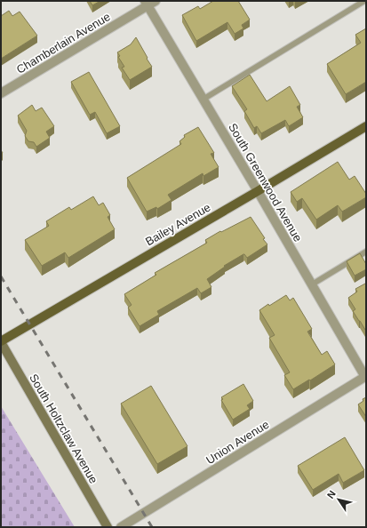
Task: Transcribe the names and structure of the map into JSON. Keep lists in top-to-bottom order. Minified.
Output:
{"streets":{"main road":["Bailey Avenue","South Holtzclaw Avenue"],"street":["Chamberlain Avenue","South Greenwood Avenue","Union Avenue"]},"crossings":[["Chamberlain Avenue","South Greenwood Avenue"],["South Greenwood Avenue","Bailey Avenue"],["South Greenwood Avenue","Union Avenue"],["Bailey Avenue","South Holtzclaw Avenue"]],"north":"top left"}
